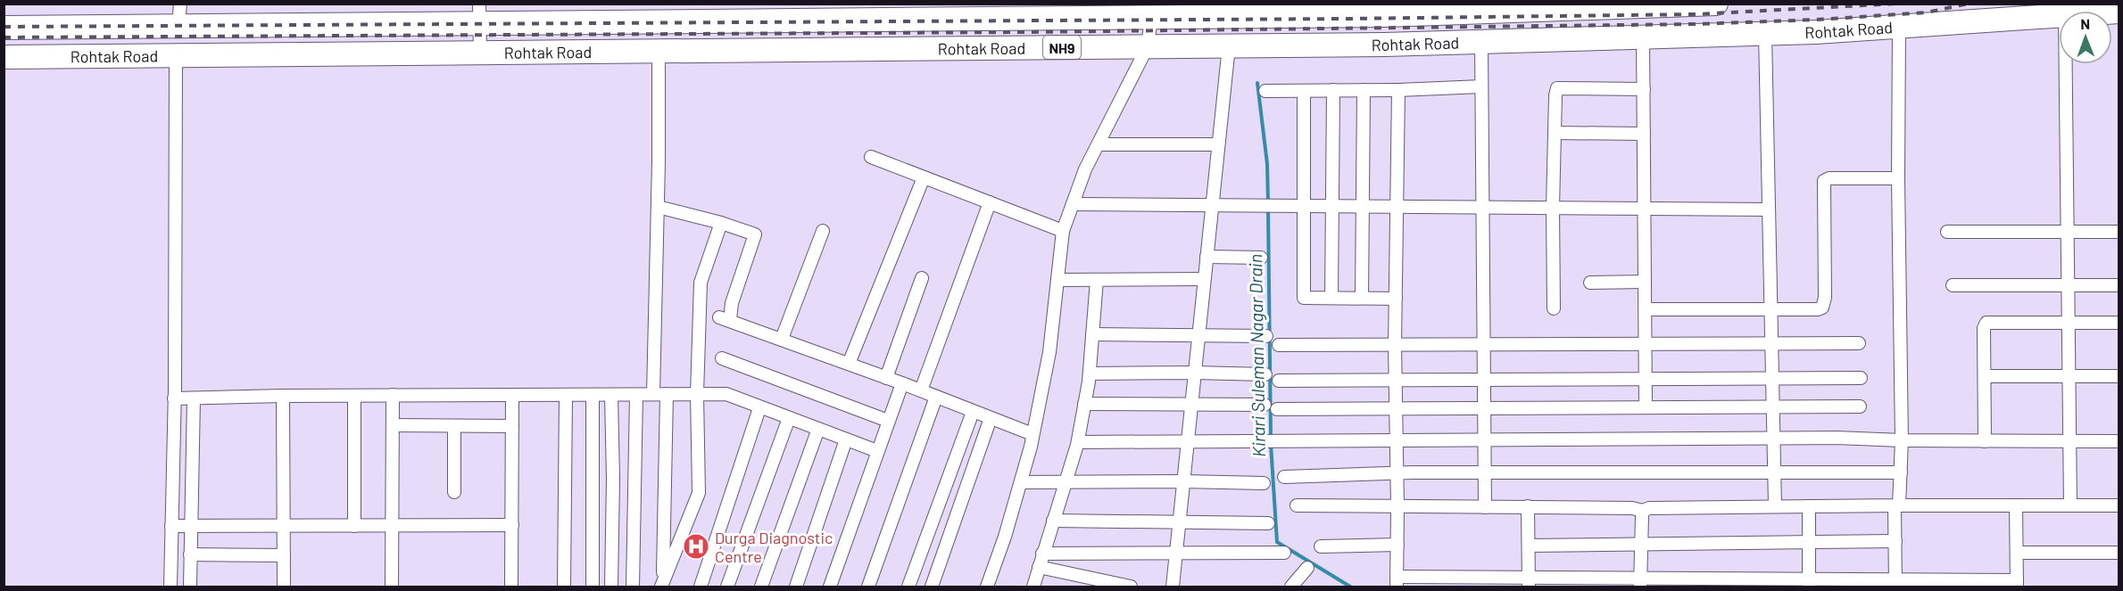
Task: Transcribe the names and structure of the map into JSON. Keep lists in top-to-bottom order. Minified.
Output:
{"streets":{"highway":["Rohtak Road","NH9"]},"water":["Kirari Suleman Nagar Drain"],"places":{"hospital":["Durga Diagnostic Centre"]},"north":"top"}
